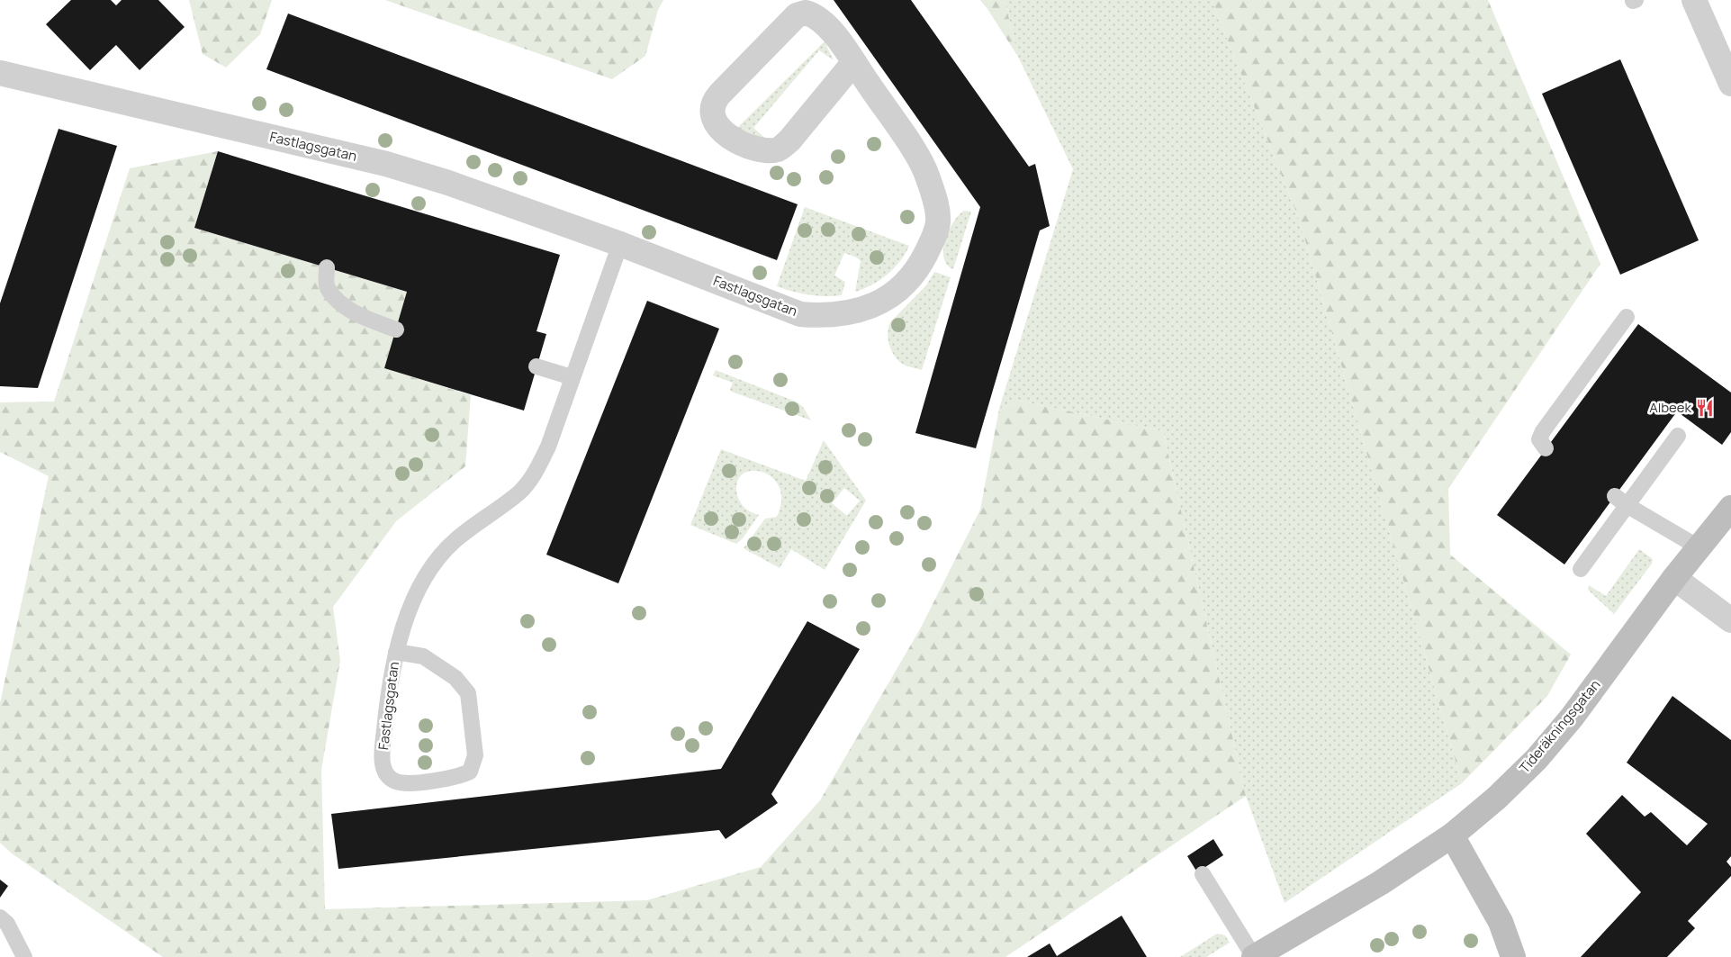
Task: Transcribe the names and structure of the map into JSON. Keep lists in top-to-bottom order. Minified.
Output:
{"streets":{"street":["Fastlagsgatan","Tideräkningsgatan"]},"places":{"restaurant":["Albeek"]}}
